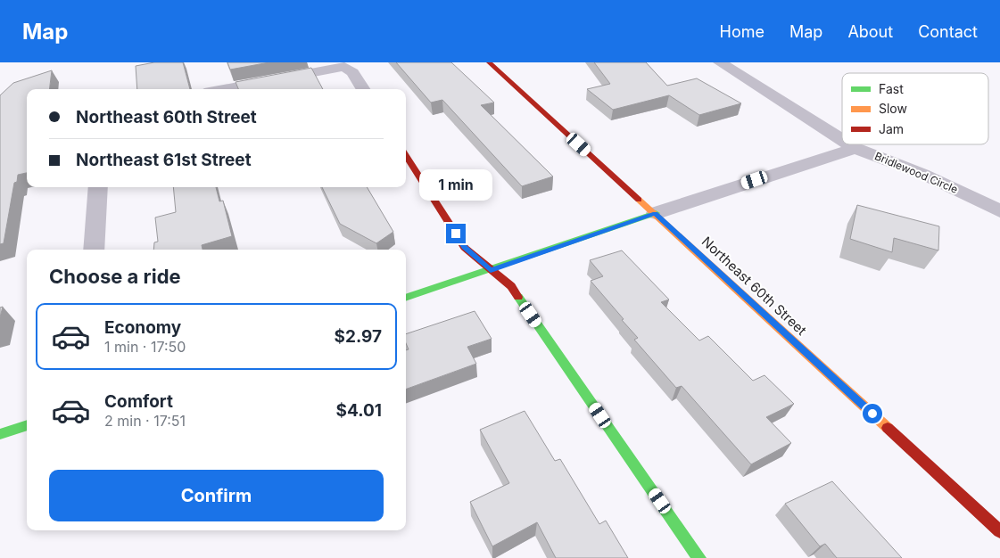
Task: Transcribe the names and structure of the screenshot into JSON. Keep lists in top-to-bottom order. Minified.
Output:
{"streets":{"street":["Bridlewood Circle","Northeast 60th Street"]},"legend":["Fast","Slow","Jam"],"page":{"header":"Map","nav":["Home","Map","About","Contact"],"banner":["Northeast 60th Street","Northeast 61st Street"],"bubble":"1 min","heading":"Choose a ride","list":[{"name":"Economy","note":"1 min · 17:50","value":"$2.97"},{"name":"Comfort","note":"2 min · 17:51","value":"$4.01"}],"buttons":"Confirm"}}
